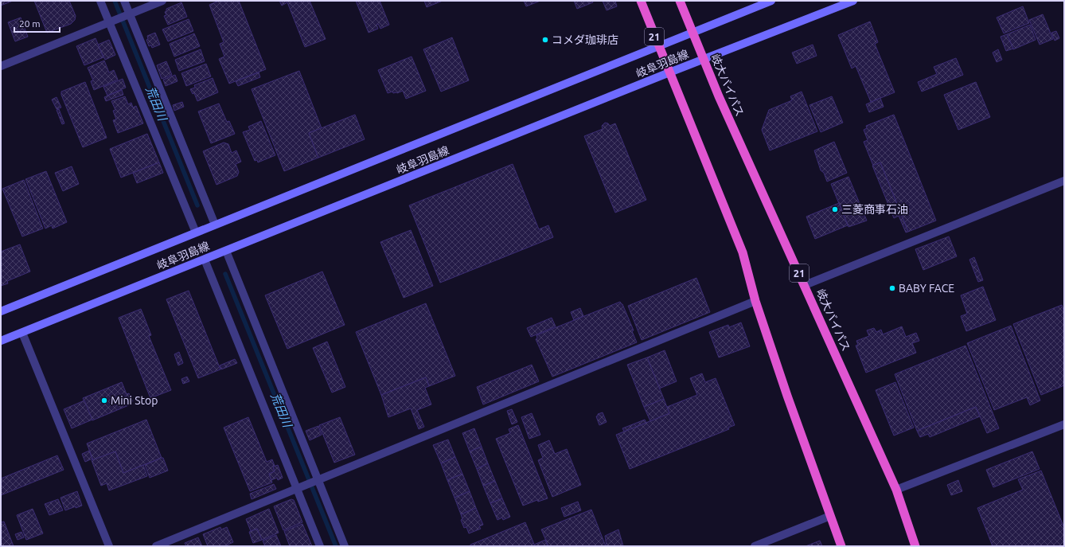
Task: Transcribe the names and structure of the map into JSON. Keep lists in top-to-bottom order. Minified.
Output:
{"streets":{"highway":["21","岐大バイパス"],"main road":["岐阜羽島線"]},"crossings":[["21","岐阜羽島線"],["岐阜羽島線","岐大バイパス"]],"water":["荒田川"],"places":["コメダ珈琲店","三菱商事石油","BABY FACE","Mini Stop"],"scale_bar":"20 m"}
